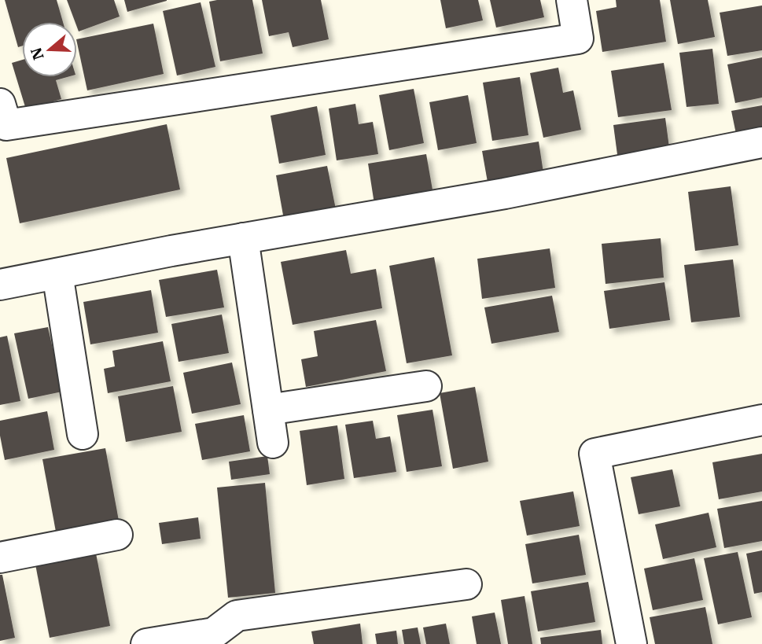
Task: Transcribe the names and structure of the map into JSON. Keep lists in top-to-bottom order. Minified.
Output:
{"north":"left"}
